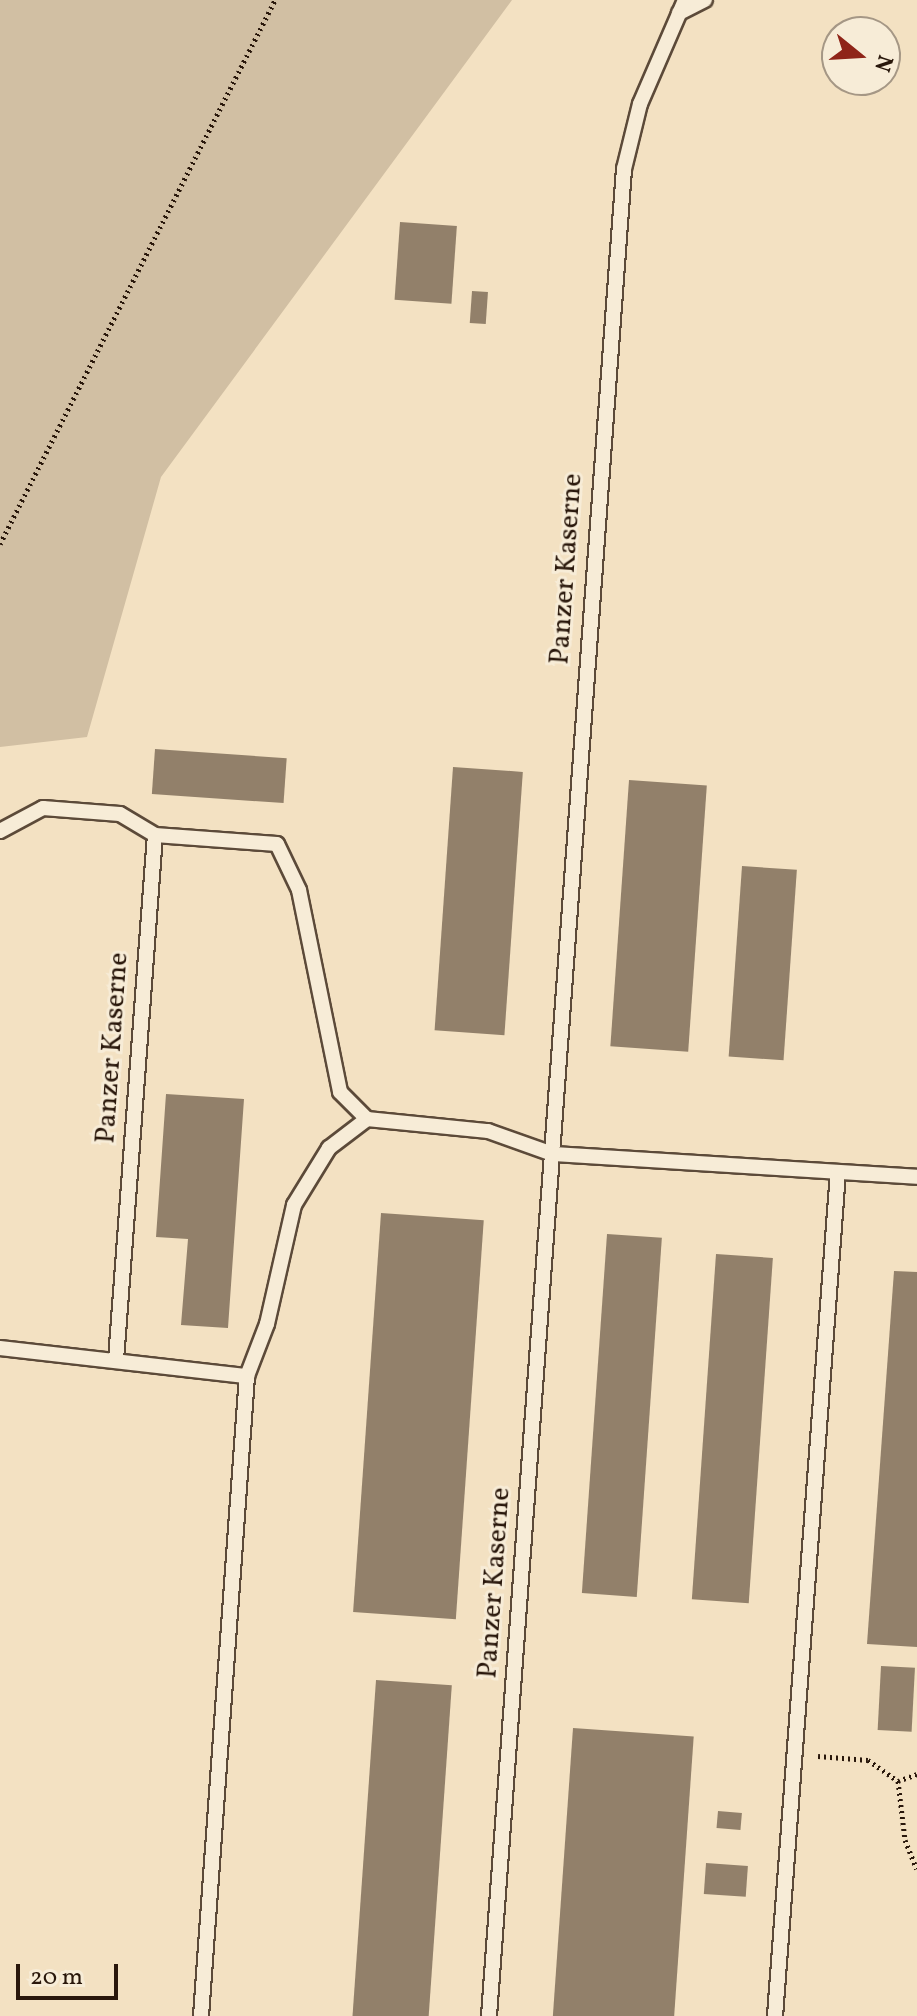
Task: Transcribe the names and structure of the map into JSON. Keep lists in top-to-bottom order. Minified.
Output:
{"streets":{"lane":["Panzer Kaserne"]},"scale_bar":"20 m","north":"right"}
